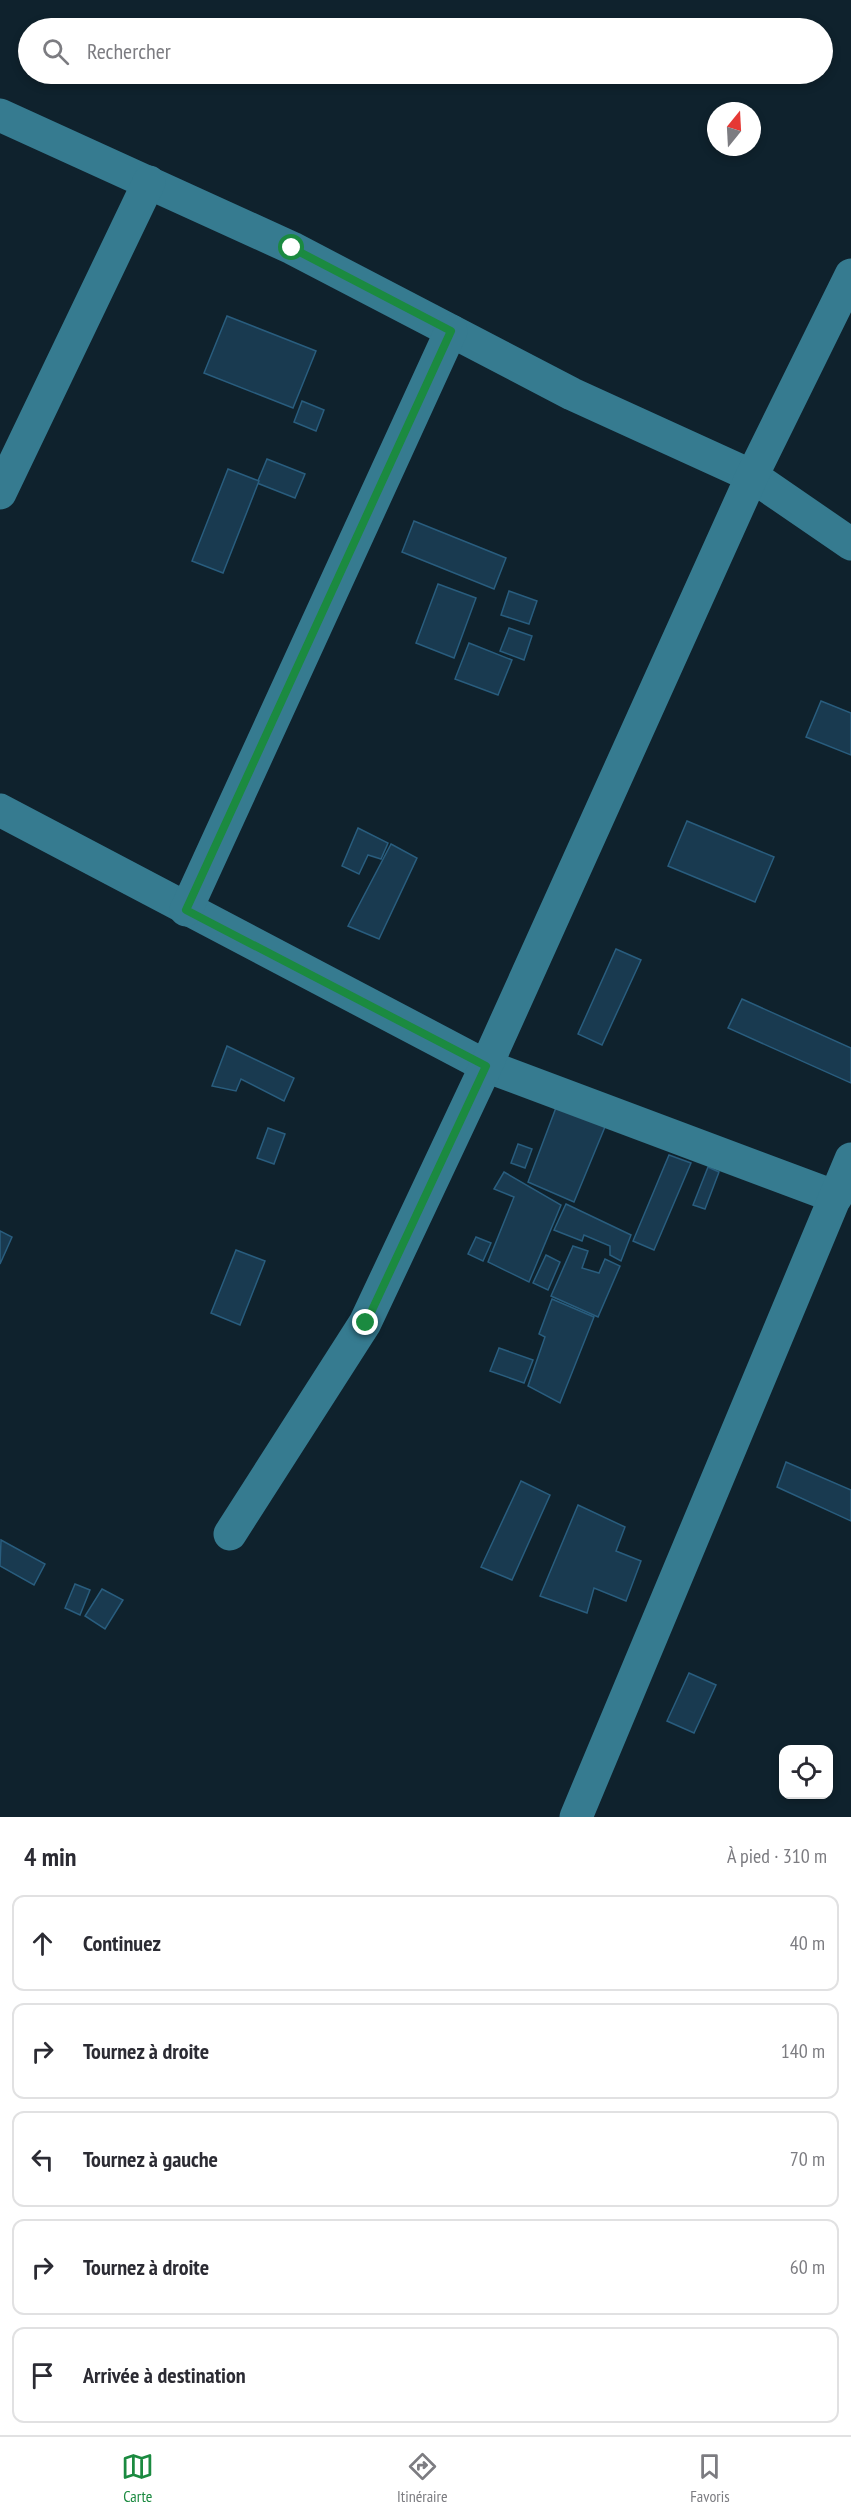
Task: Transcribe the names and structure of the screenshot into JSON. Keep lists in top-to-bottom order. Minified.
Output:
{"north":"top","page":{"search":"Rechercher","heading":["4 min","À pied · 310 m"],"list":[["Continuez","40 m"],["Tournez à droite","140 m"],["Tournez à gauche","70 m"],["Tournez à droite","60 m"],"Arrivée à destination"],"nav":["Carte","Itinéraire","Favoris"]}}
